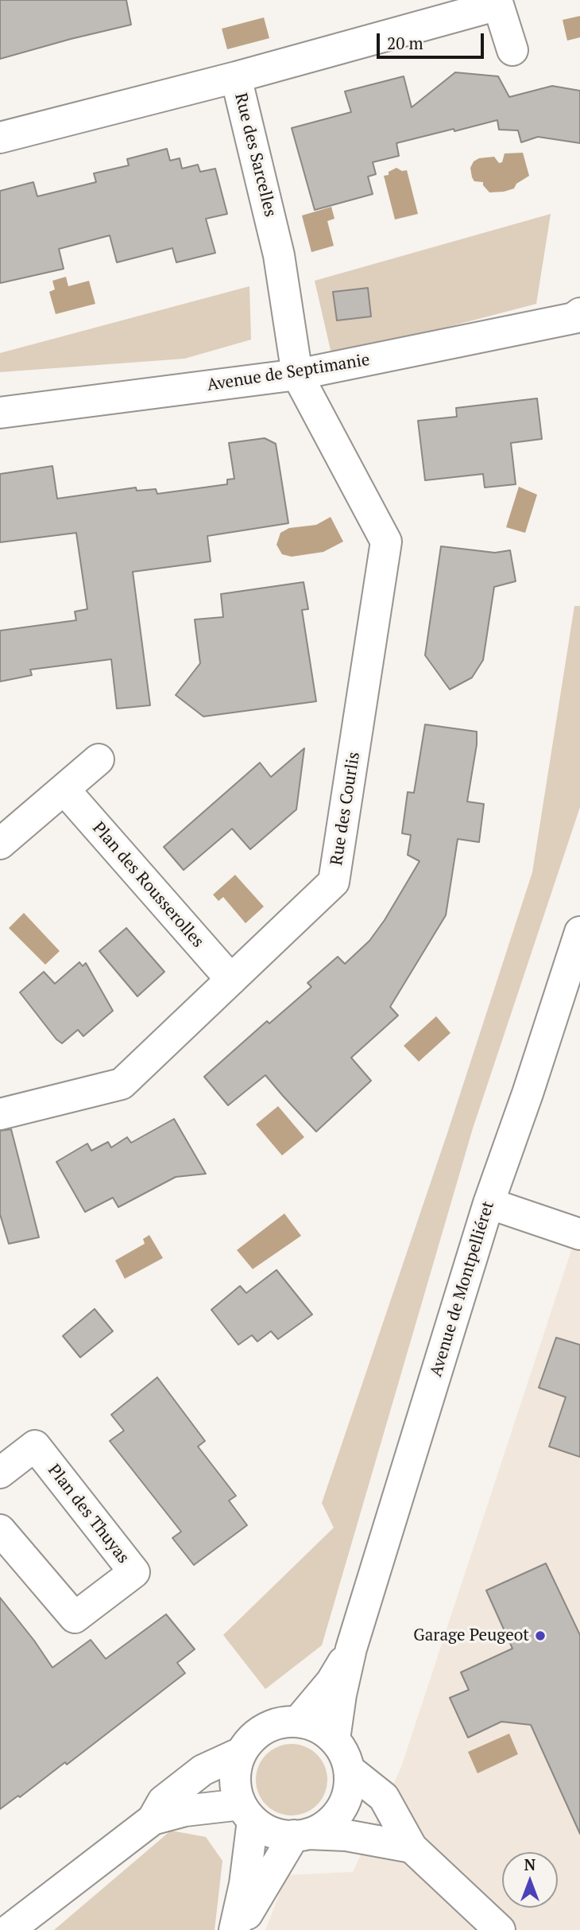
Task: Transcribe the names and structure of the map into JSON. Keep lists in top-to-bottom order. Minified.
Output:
{"streets":{"street":["Rue des Sarcelles","Avenue de Septimanie","Rue des Courlis","Plan des Rousserolles","Avenue de Montpelliéret","Plan des Thuyas"]},"crossings":[["Rue des Sarcelles","Avenue de Septimanie"],["Rue des Sarcelles","Rue des Courlis"],["Avenue de Septimanie","Rue des Courlis"],["Rue des Courlis","Plan des Rousserolles"]],"places":["Garage Peugeot"],"scale_bar":"20 m","north":"top"}
